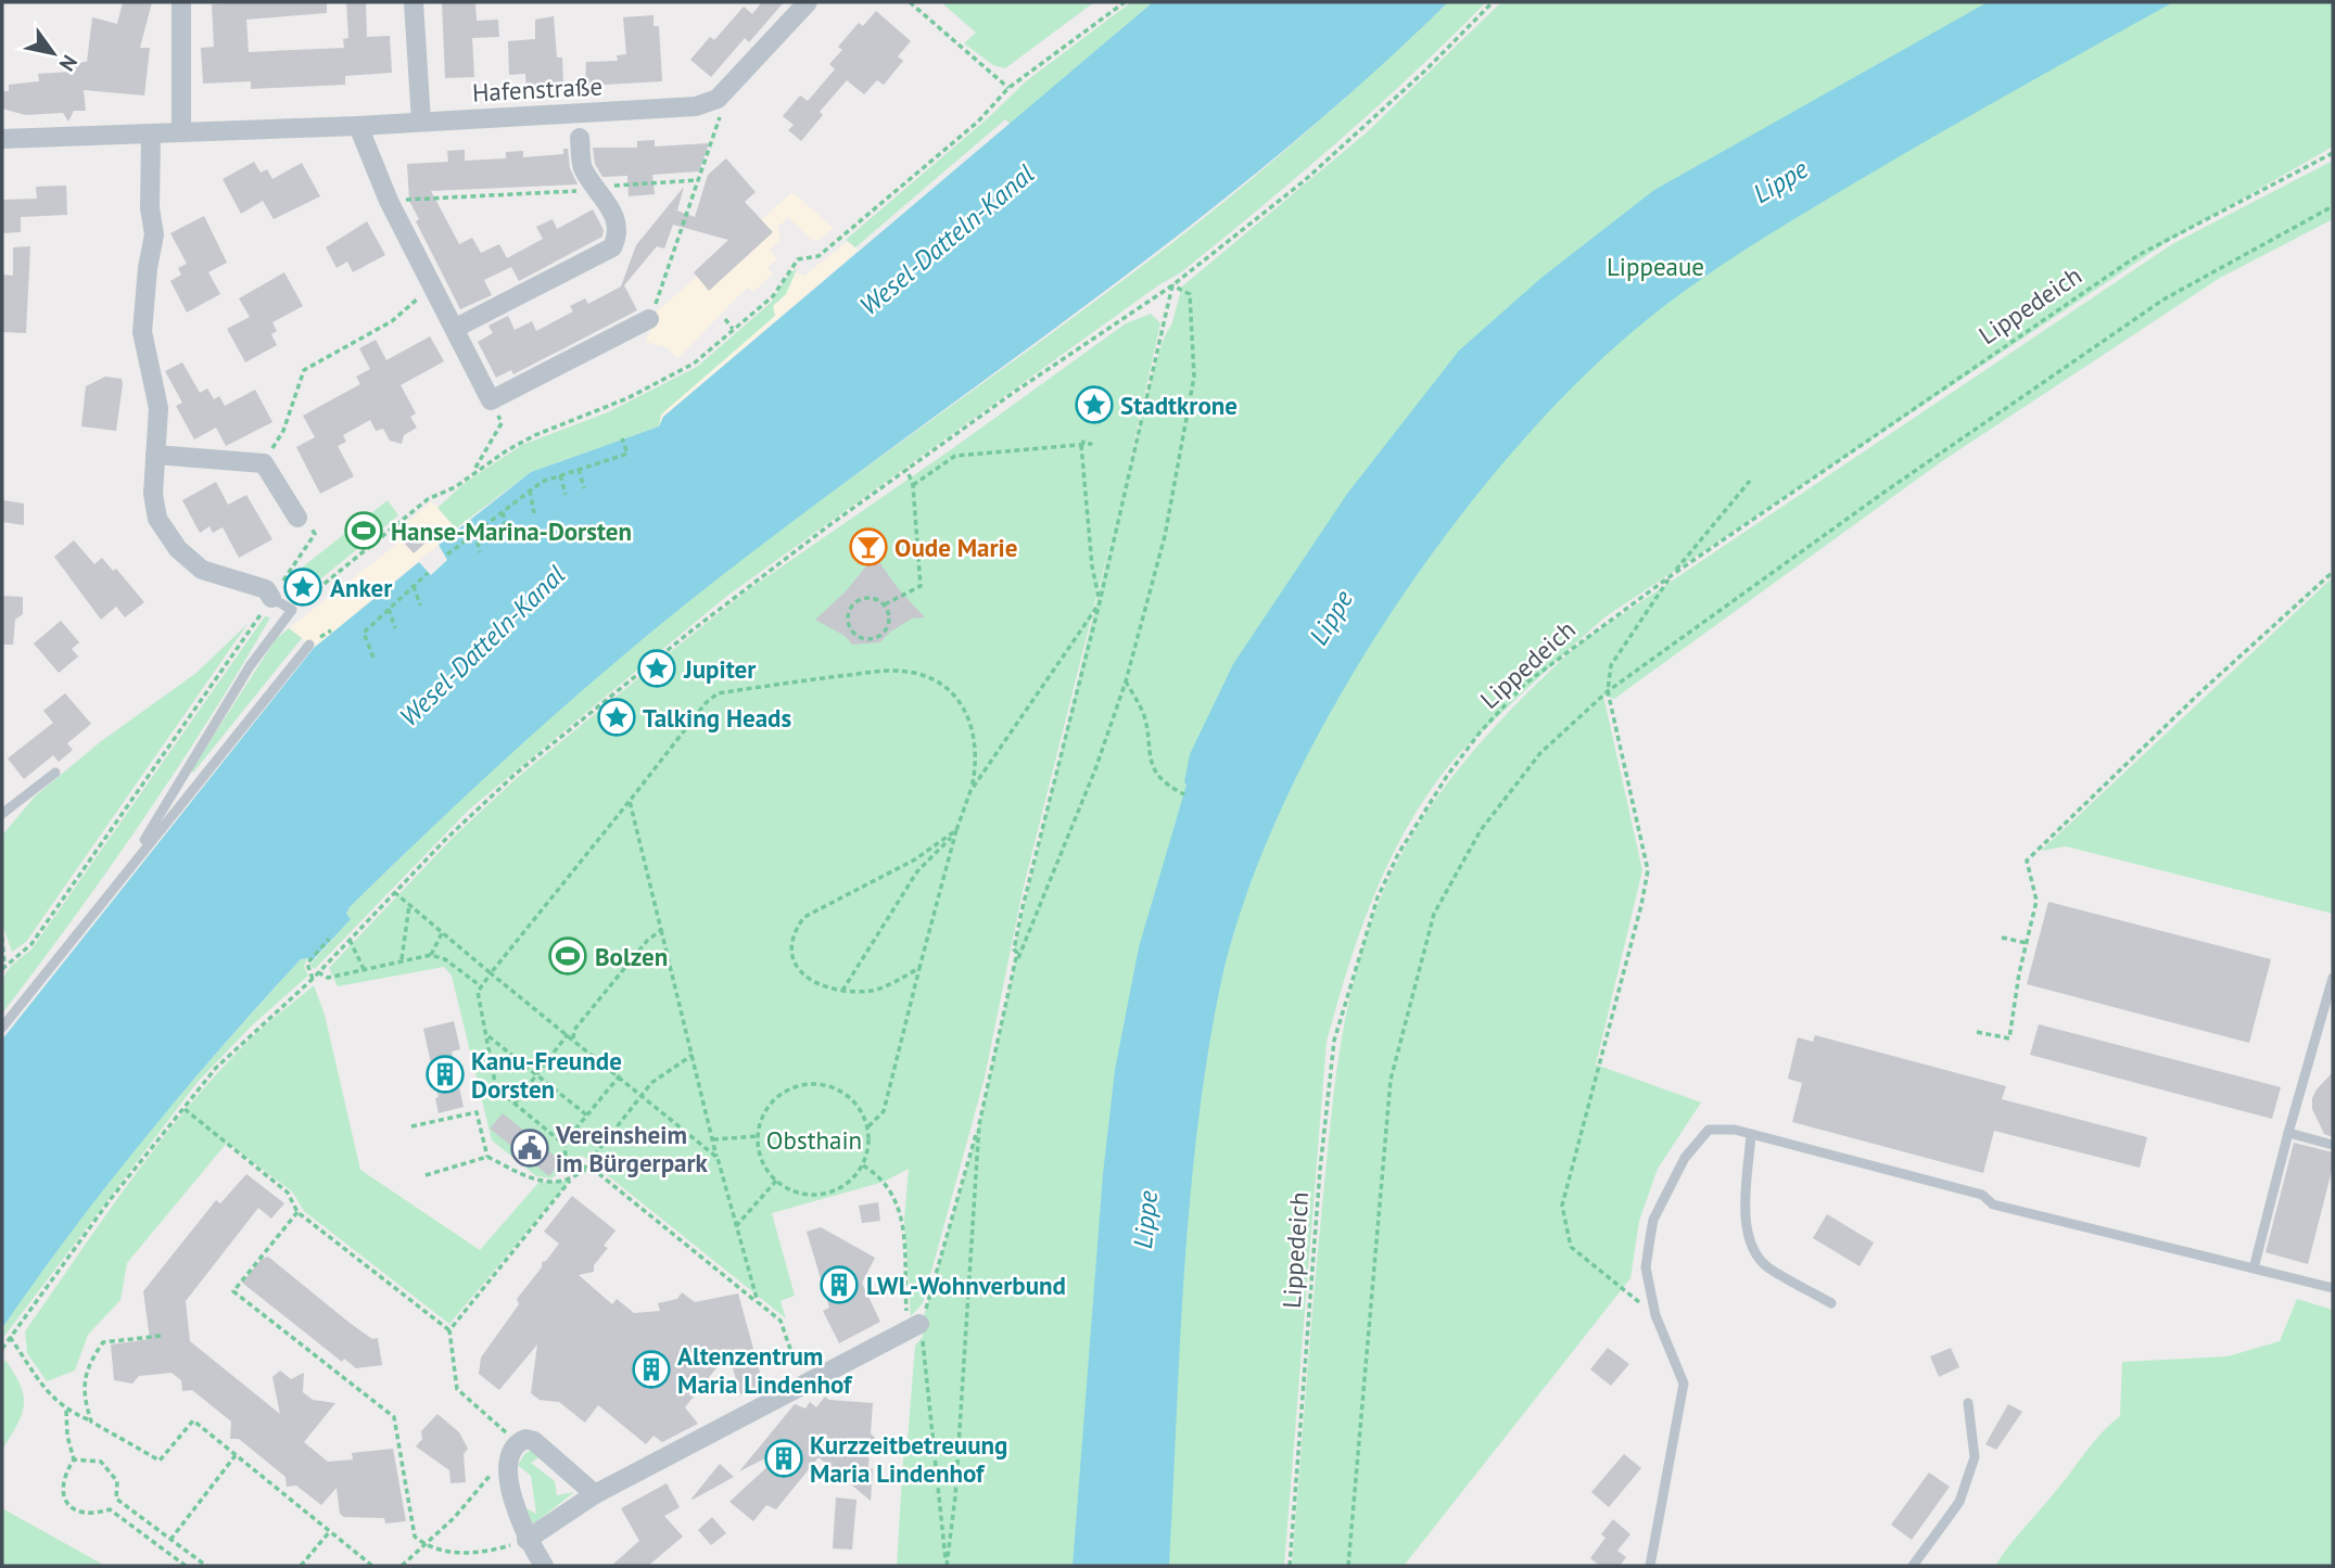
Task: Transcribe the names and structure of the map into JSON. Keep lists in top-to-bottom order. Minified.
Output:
{"streets":{"street":["Hafenstraße"],"path":["Lippedeich"]},"water":["Lippe","Wesel-Datteln-Kanal"],"parks":["Lippeaue","Obsthain"],"places":{"place":["Stadtkrone","Anker","Jupiter","Talking Heads"],"sports":["Hanse-Marina-Dorsten","Bolzen"],"bar":["Oude Marie"],"building":["Kanu-Freunde Dorsten","LWL-Wohnverbund","Altenzentrum Maria Lindenhof","Kurzzeitbetreuung Maria Lindenhof"],"public building":["Vereinsheim im Bürgerpark"]},"north":"bottom right"}
